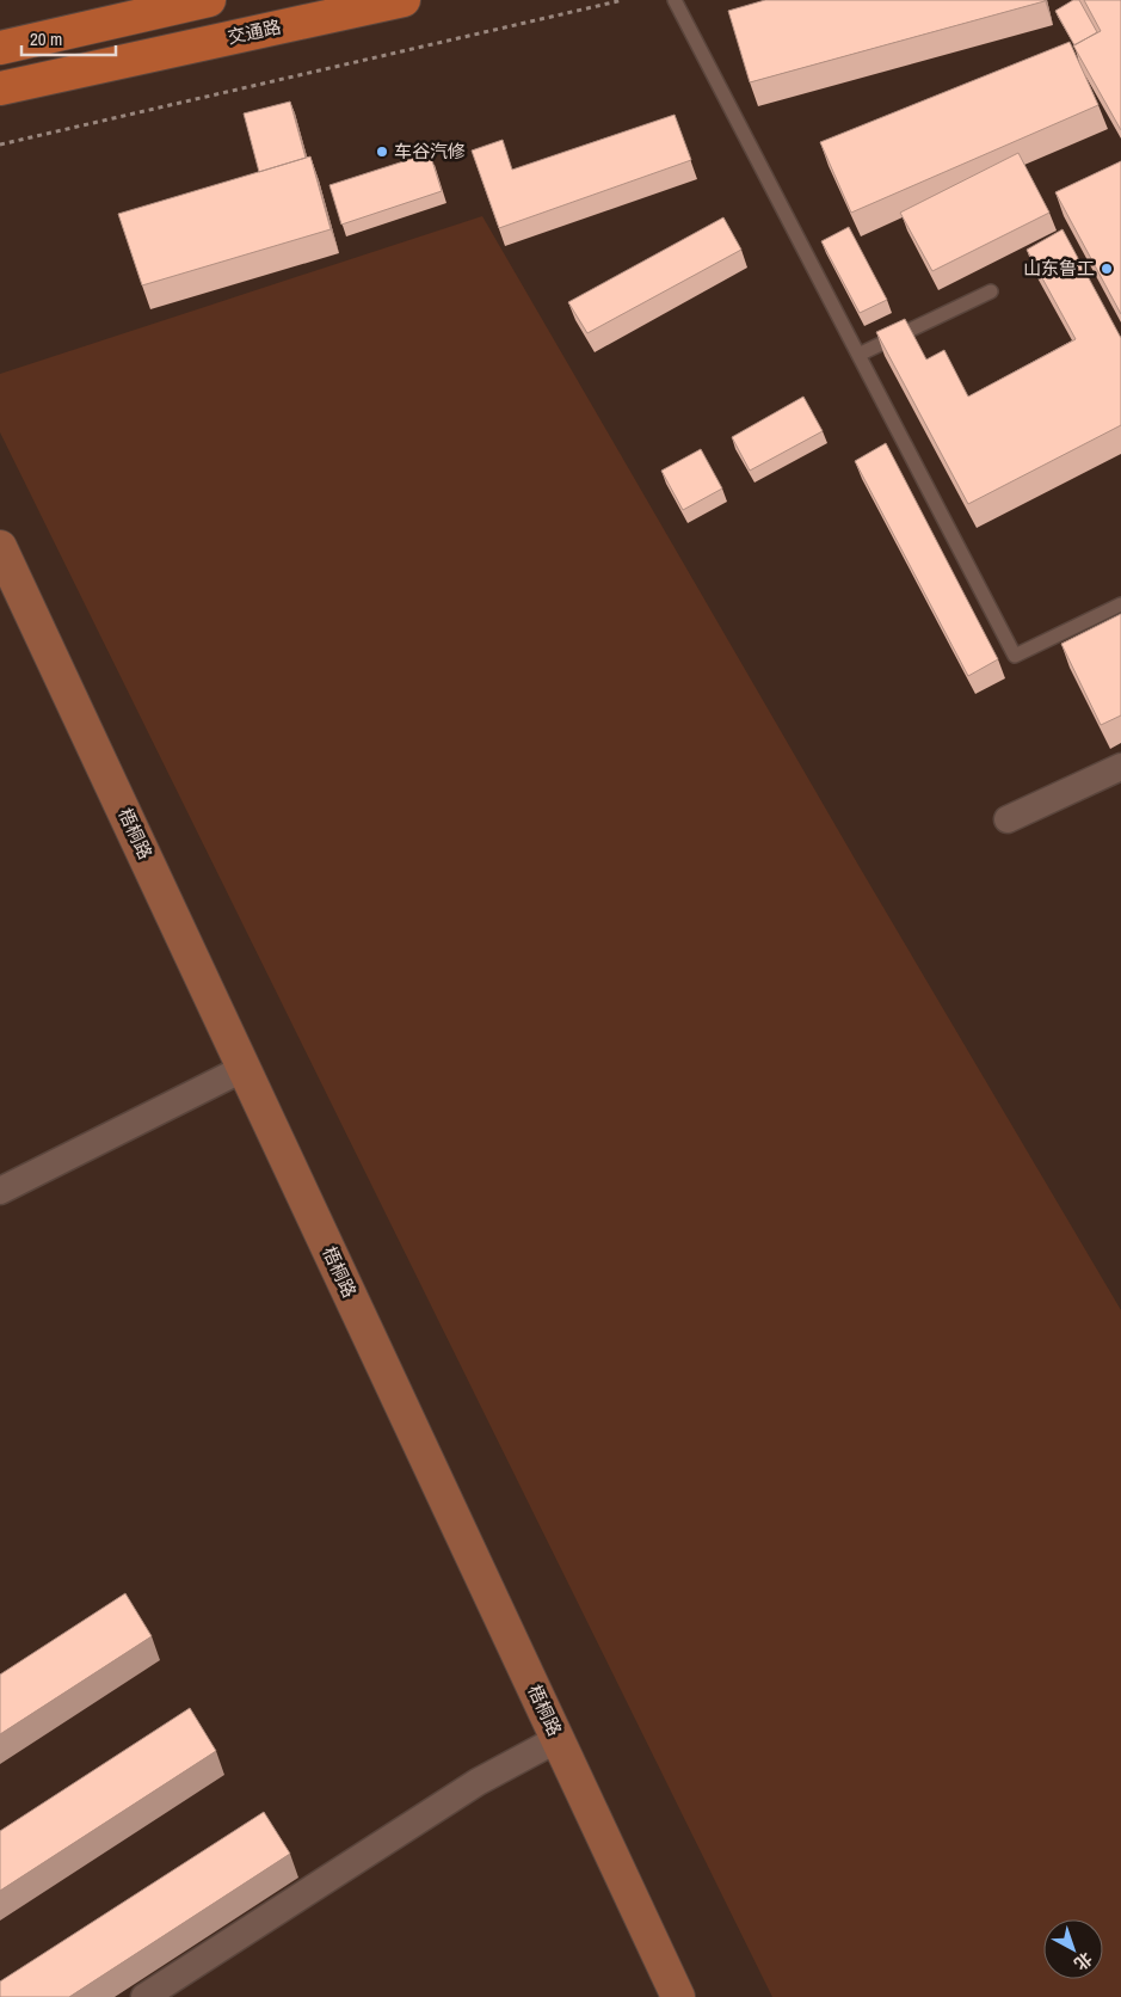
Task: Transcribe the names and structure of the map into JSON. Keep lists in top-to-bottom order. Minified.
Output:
{"streets":{"main road":["交通路"],"street":["梧桐路"]},"places":["车谷汽修","山东鲁工"],"scale_bar":"20 m","north":"bottom right"}
